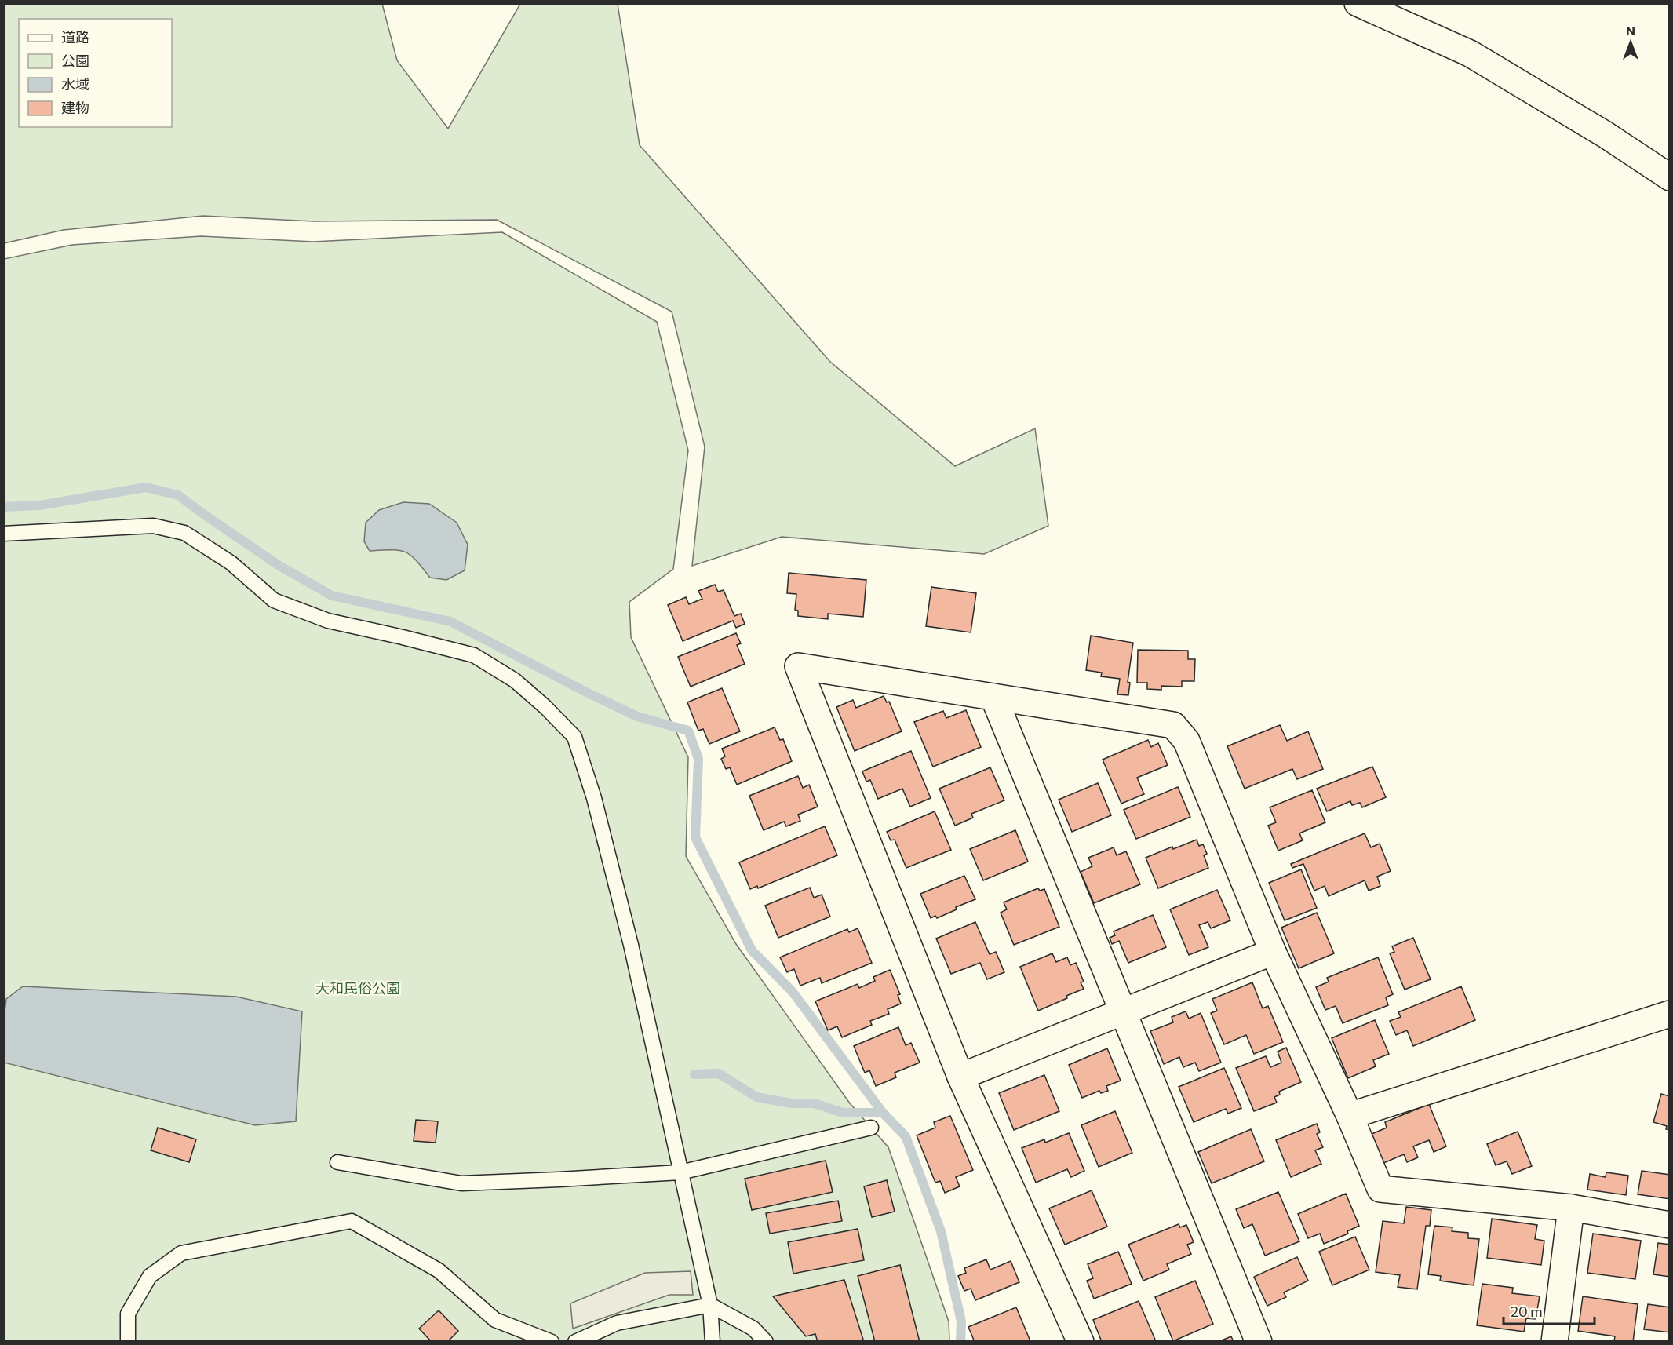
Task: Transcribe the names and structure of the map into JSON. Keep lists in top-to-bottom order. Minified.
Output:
{"parks":["大和民俗公園"],"legend":["道路","公園","水域","建物"],"scale_bar":"20 m","north":"top"}
